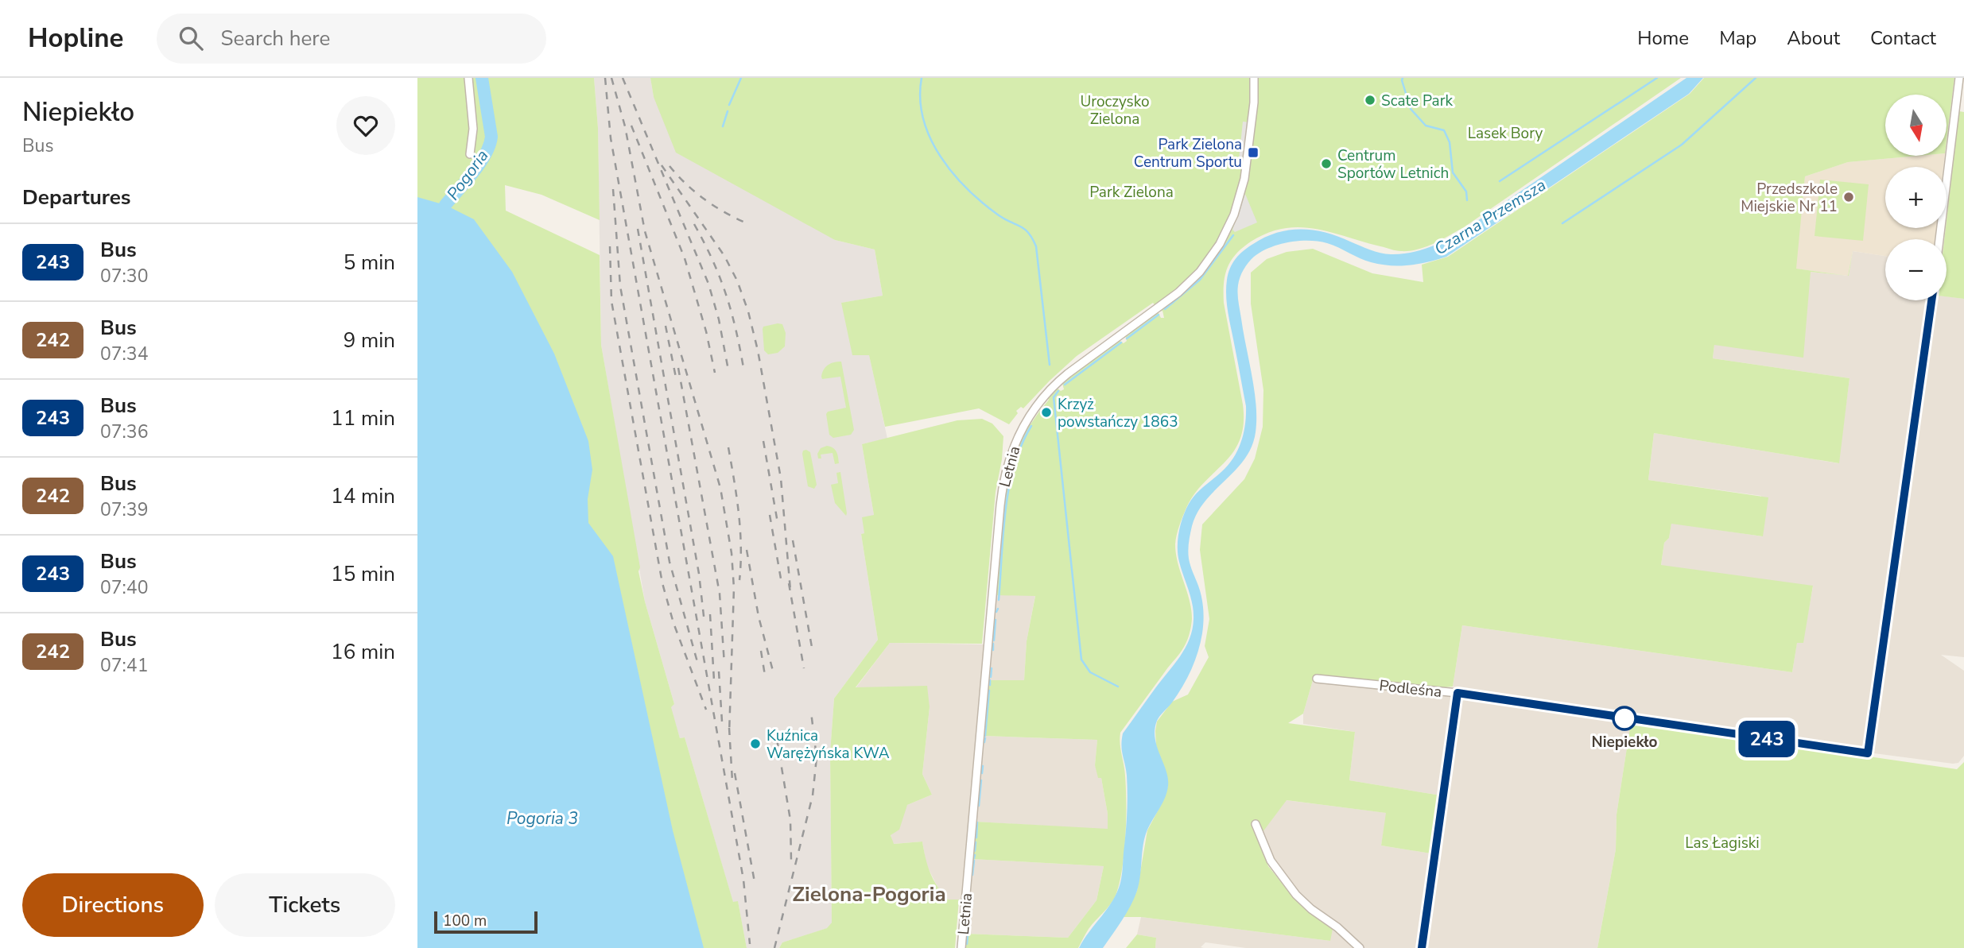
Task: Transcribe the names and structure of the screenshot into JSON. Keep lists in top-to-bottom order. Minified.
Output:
{"streets":{"street":["Letnia","Podleśna"]},"districts":["Zielona-Pogoria"],"water":["Pogoria","Czarna Przemsza","Pogoria 3"],"parks":["Uroczysko Zielona","Lasek Bory","Park Zielona","Las Łagiski"],"places":{"other":["Scate Park","Centrum Sportów Letnich","Przedszkole Miejskie Nr 11","Krzyż powstańczy 1863","Niepiekło","Kuźnica Warężyńska KWA"],"transit":["Park Zielona Centrum Sportu"]},"lines":["bus line 243"],"scale_bar":"100 m","north":"bottom","page":{"header":"Hopline","search":"Search here","nav":["Home","Map","About","Contact"],"heading":[["Niepiekło","Bus"],"Departures"],"on_map":"243","map_buttons":["+","−"],"list":[{"mark":"243","name":"Bus","note":"07:30","value":"5 min"},{"mark":"242","name":"Bus","note":"07:34","value":"9 min"},{"mark":"243","name":"Bus","note":"07:36","value":"11 min"},{"mark":"242","name":"Bus","note":"07:39","value":"14 min"},{"mark":"243","name":"Bus","note":"07:40","value":"15 min"},{"mark":"242","name":"Bus","note":"07:41","value":"16 min"}],"buttons":["Directions","Tickets"],"scale":"100 m"}}
